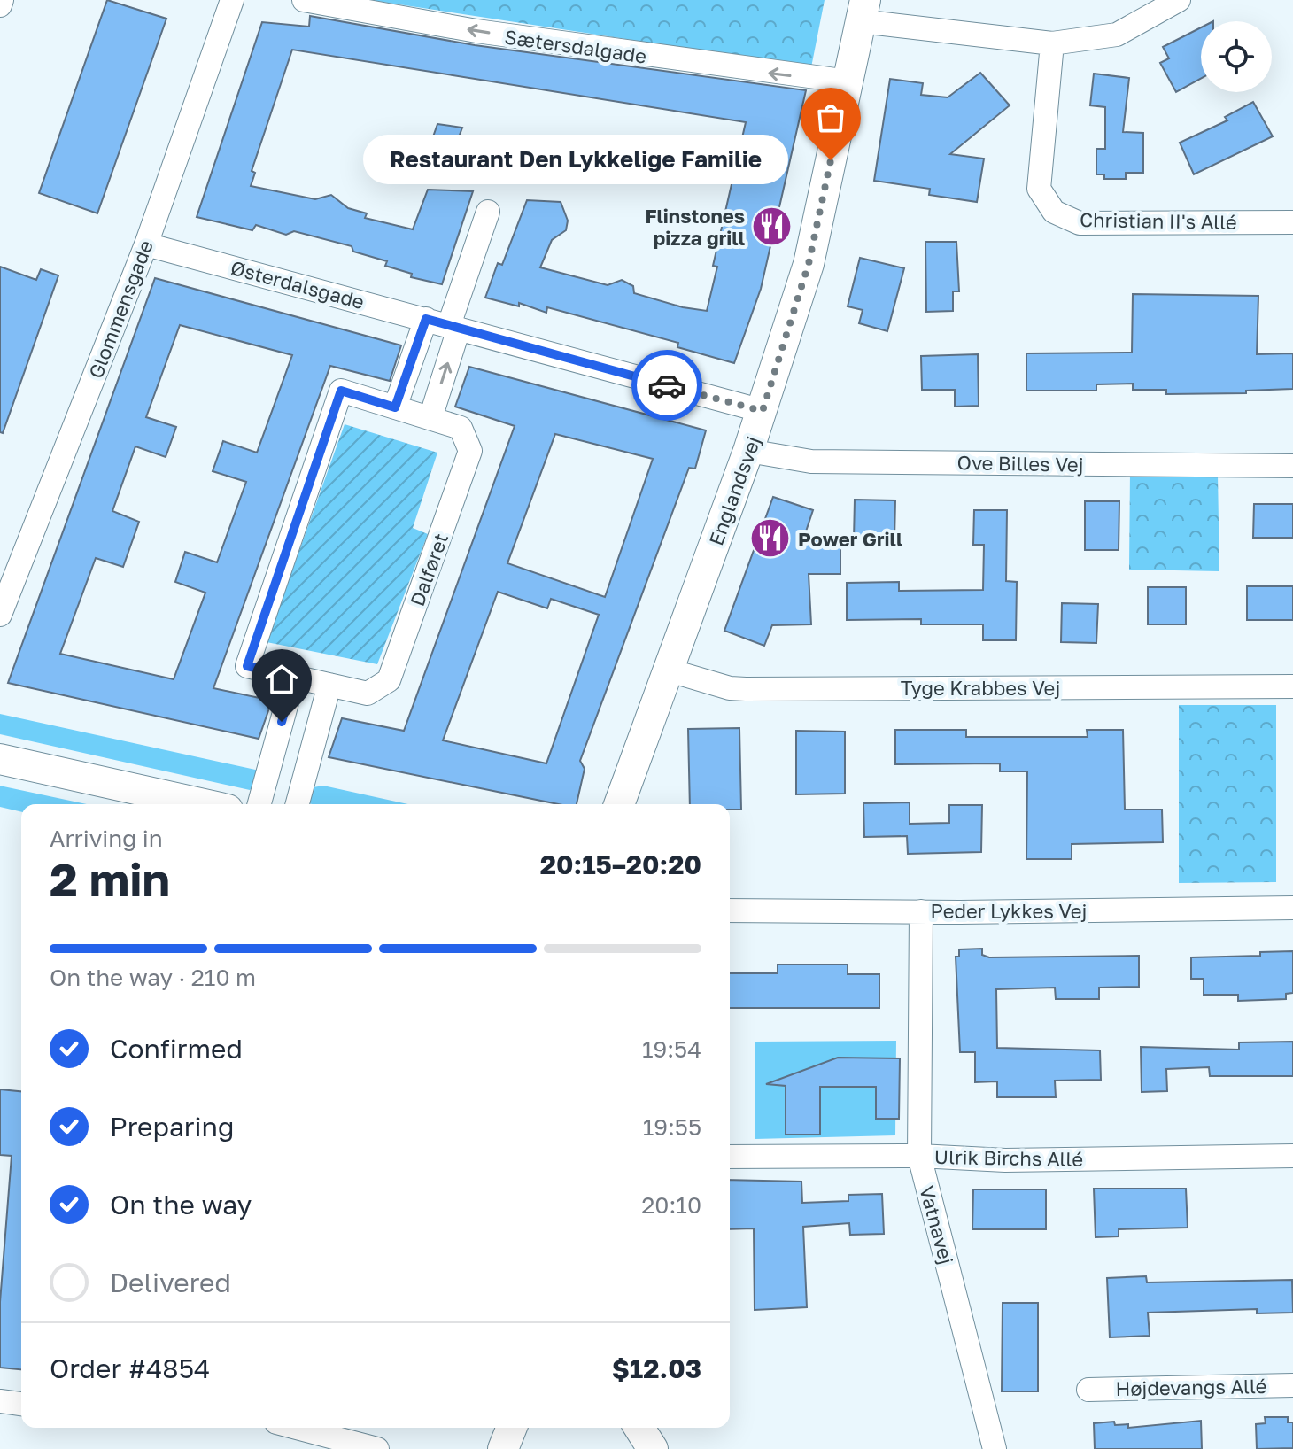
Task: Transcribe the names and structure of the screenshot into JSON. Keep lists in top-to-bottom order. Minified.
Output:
{"streets":{"street":["Sætersdalgade","Christian II's Allé","Østerdalsgade","Glommensgade","Ove Billes Vej","Englandsvej","Dalføret","Tyge Krabbes Vej","Peder Lykkes Vej","Ulrik Birchs Allé","Vatnavej","Højdevangs Allé"]},"crossings":[["Sætersdalgade","Englandsvej"],["Østerdalsgade","Glommensgade"],["Østerdalsgade","Englandsvej"],["Ove Billes Vej","Englandsvej"],["Englandsvej","Tyge Krabbes Vej"],["Peder Lykkes Vej","Vatnavej"],["Ulrik Birchs Allé","Vatnavej"]],"one_way":["Sætersdalgade"],"places":{"other":["Restaurant Den Lykkelige Familie"],"restaurant":["Flinstones pizza grill","Power Grill"]},"page":{"bubble":"Restaurant Den Lykkelige Familie","heading":["2 min","Arriving in","20:15–20:20"],"panel":["Order #4854","$12.03"],"bar":"On the way · 210 m","list":[["Confirmed","19:54"],["Preparing","19:55"],["On the way","20:10"],"Delivered"]}}
